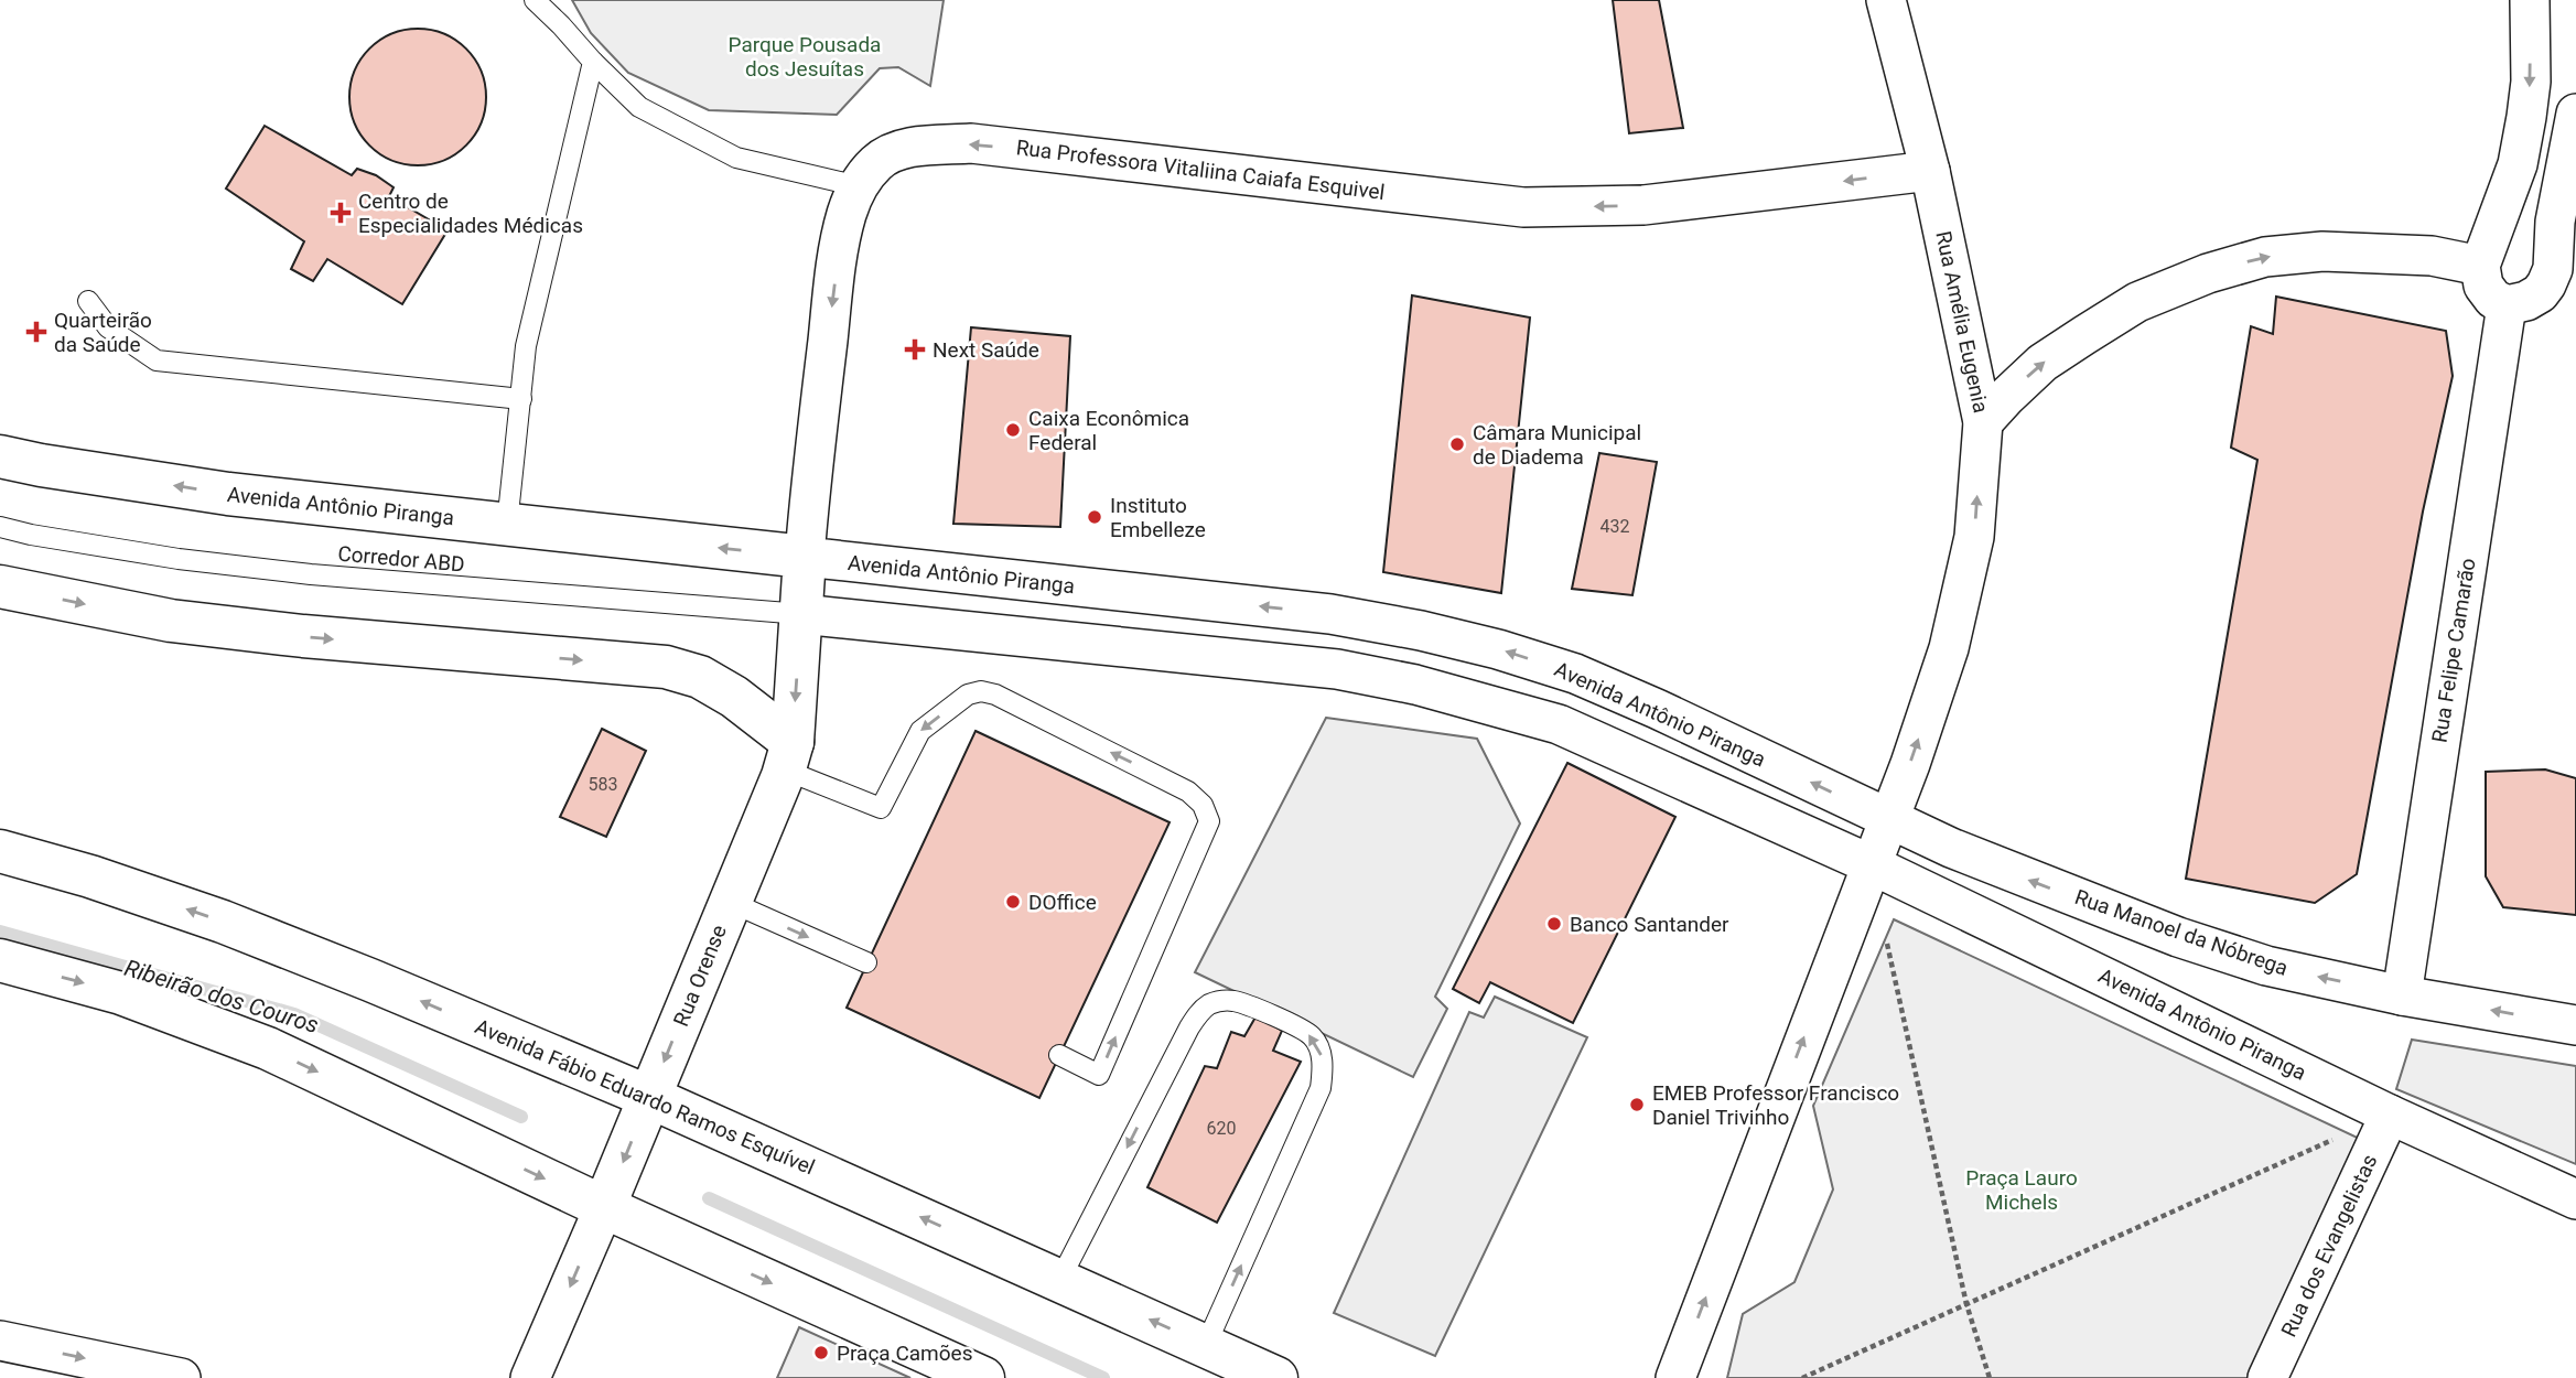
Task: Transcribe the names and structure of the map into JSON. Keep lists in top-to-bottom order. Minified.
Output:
{"streets":{"main road":["Avenida Antônio Piranga","Rua Orense","Avenida Fábio Eduardo Ramos Esquível"],"street":["Rua Professora Vitaliina Caiafa Esquivel","Rua Amélia Eugenia","Rua Felipe Camarão","Rua Manoel da Nóbrega","Rua dos Evangelistas"],"lane":["Corredor ABD"]},"crossings":[["Rua Professora Vitaliina Caiafa Esquivel","Rua Amélia Eugenia"],["Rua Professora Vitaliina Caiafa Esquivel","Avenida Antônio Piranga"],["Rua Professora Vitaliina Caiafa Esquivel","Rua Orense"],["Rua Amélia Eugenia","Avenida Antônio Piranga"],["Rua Amélia Eugenia","Rua Manoel da Nóbrega"],["Avenida Antônio Piranga","Corredor ABD"],["Avenida Antônio Piranga","Rua Manoel da Nóbrega"],["Avenida Antônio Piranga","Rua Orense"],["Avenida Antônio Piranga","Rua dos Evangelistas"],["Corredor ABD","Rua Orense"],["Rua Felipe Camarão","Rua Manoel da Nóbrega"],["Rua Orense","Avenida Fábio Eduardo Ramos Esquível"]],"one_way":["Rua Professora Vitaliina Caiafa Esquivel","Rua Amélia Eugenia","Rua Manoel da Nóbrega","Rua Orense"],"water":["Ribeirão dos Couros"],"parks":["Parque Pousada dos Jesuítas","Praça Lauro Michels"],"places":{"health":["Centro de Especialidades Médicas","Quarteirão da Saúde","Next Saúde"],"other":["Caixa Econômica Federal","Câmara Municipal de Diadema","Instituto Embelleze","DOffice","Banco Santander","EMEB Professor Francisco Daniel Trivinho","Praça Camões"]},"house_numbers":["432","583","620"]}
